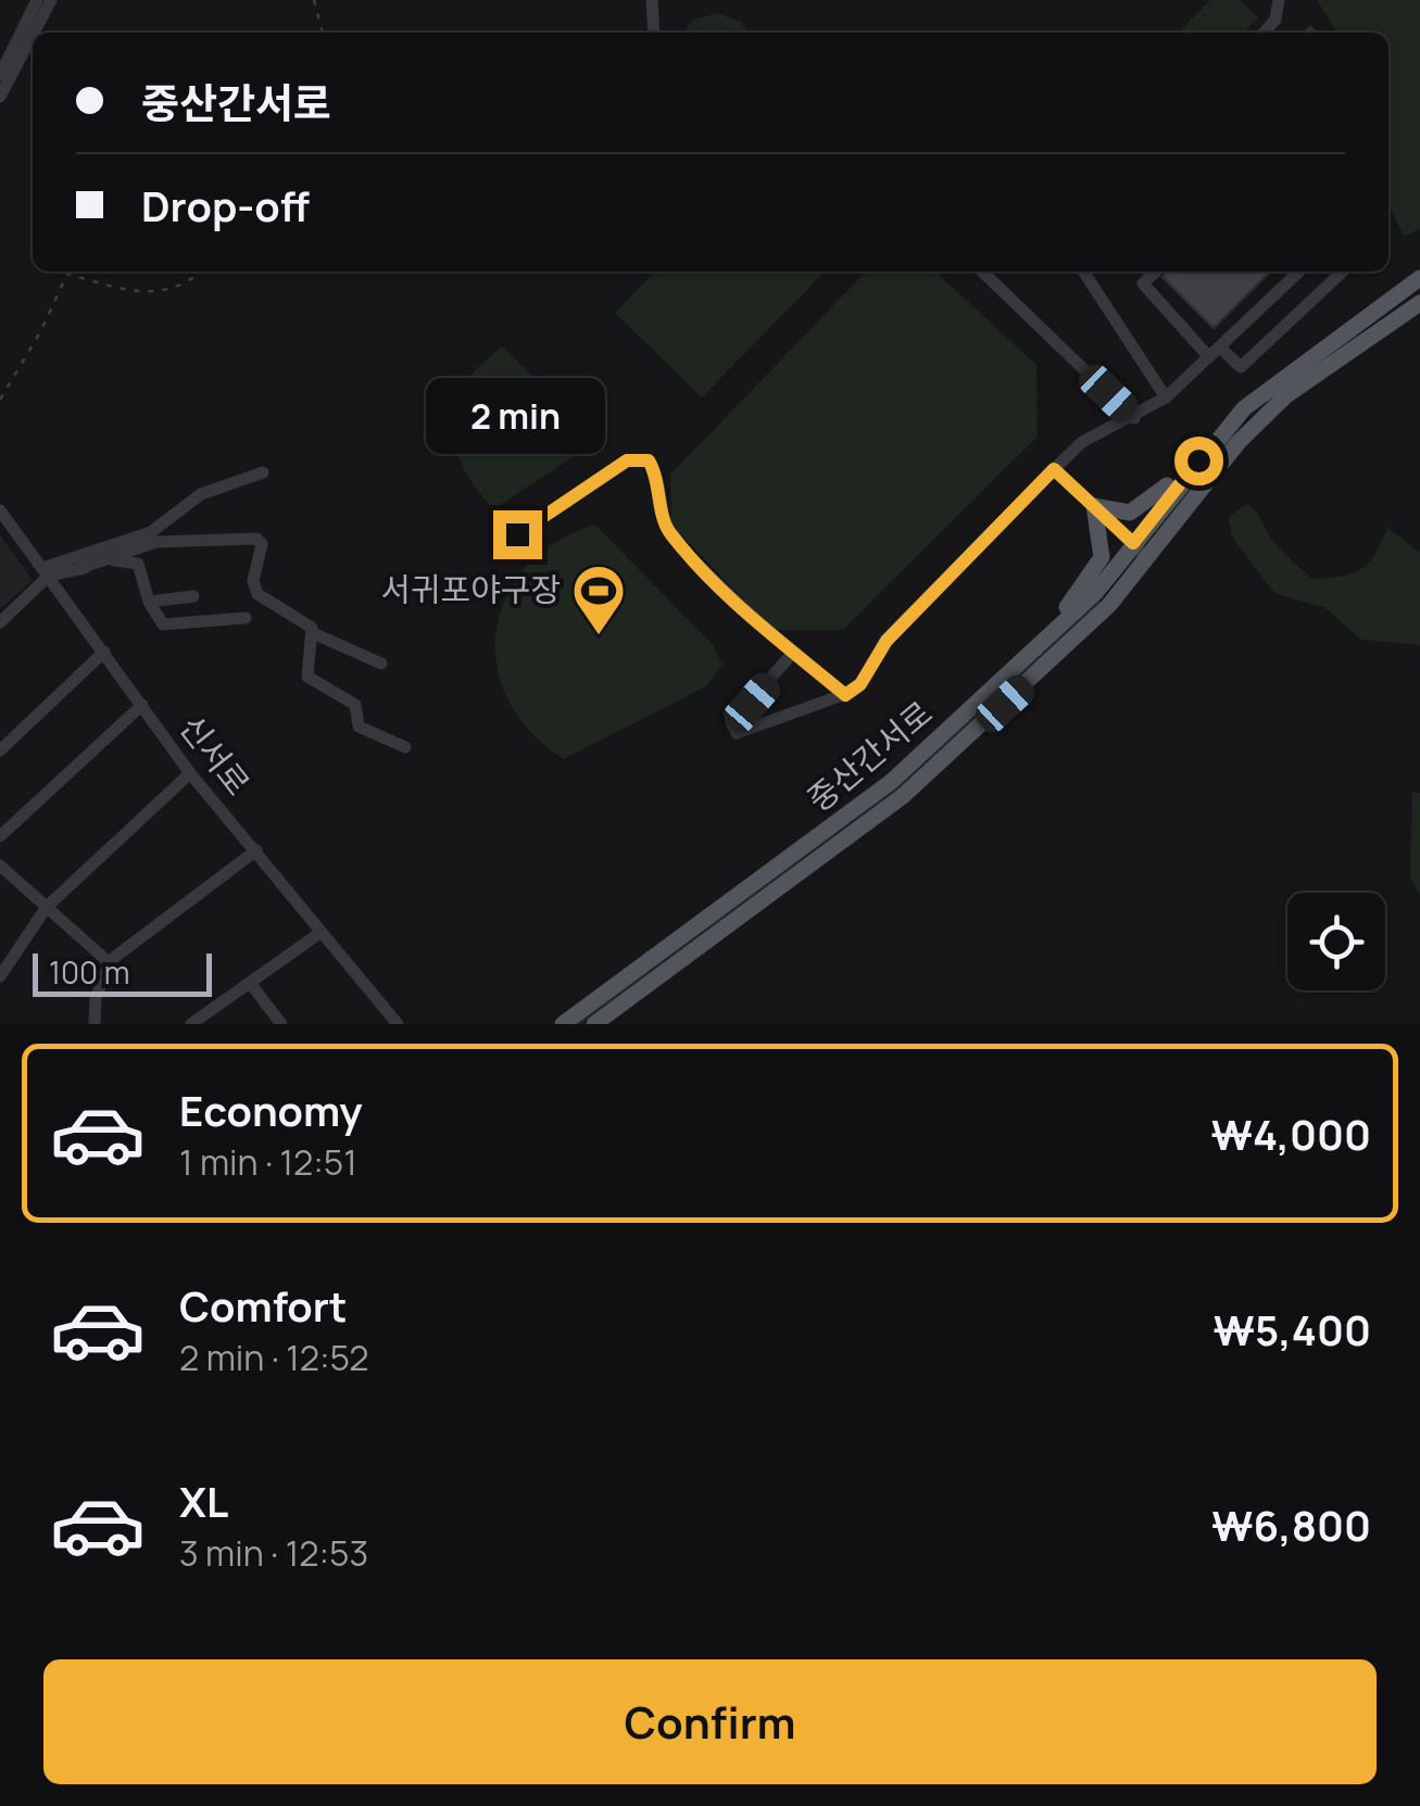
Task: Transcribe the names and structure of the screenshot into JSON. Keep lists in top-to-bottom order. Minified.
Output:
{"streets":{"main road":["중산간서로"],"street":["신서로"]},"places":{"sports":["서귀포야구장"]},"scale_bar":"100 m","page":{"banner":["중산간서로","Drop-off"],"bubble":"2 min","scale":"100 m","list":[{"name":"Economy","note":"1 min · 12:51","value":"₩4,000"},{"name":"Comfort","note":"2 min · 12:52","value":"₩5,400"},{"name":"XL","note":"3 min · 12:53","value":"₩6,800"}],"buttons":"Confirm"}}
